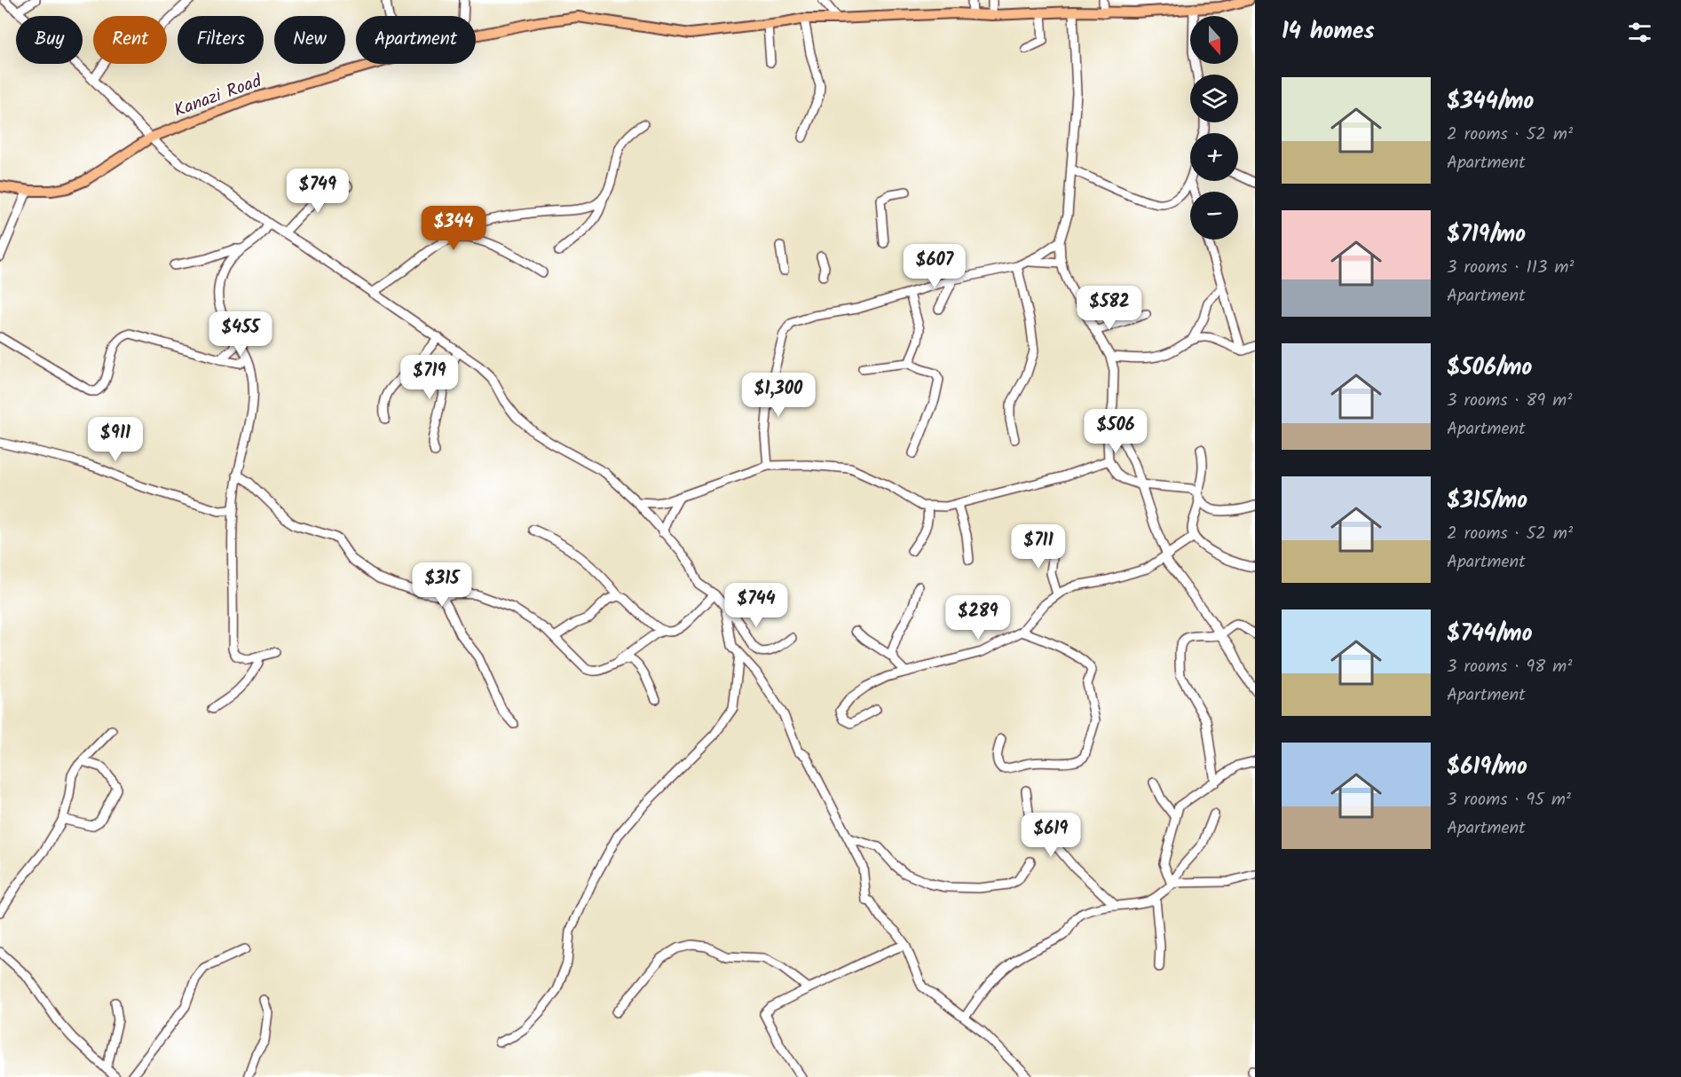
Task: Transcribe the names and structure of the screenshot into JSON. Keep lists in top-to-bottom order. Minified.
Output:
{"streets":{"main road":["Kanazi Road"]},"north":"bottom","page":{"heading":"14 homes","map_buttons":["+","−"],"chip":["Buy","Rent","Filters","New","Apartment"],"list":[{"name":"$344/mo","note":"2 rooms · 52 m² · Apartment"},{"name":"$719/mo","note":"3 rooms · 113 m² · Apartment"},{"name":"$506/mo","note":"3 rooms · 89 m² · Apartment"},{"name":"$315/mo","note":"2 rooms · 52 m² · Apartment"},{"name":"$744/mo","note":"3 rooms · 98 m² · Apartment"},{"name":"$619/mo","note":"3 rooms · 95 m² · Apartment"}],"price":["$749","$344","$607","$582","$455","$719","$1,300","$506","$911","$711","$315","$744","$289","$619"]}}
